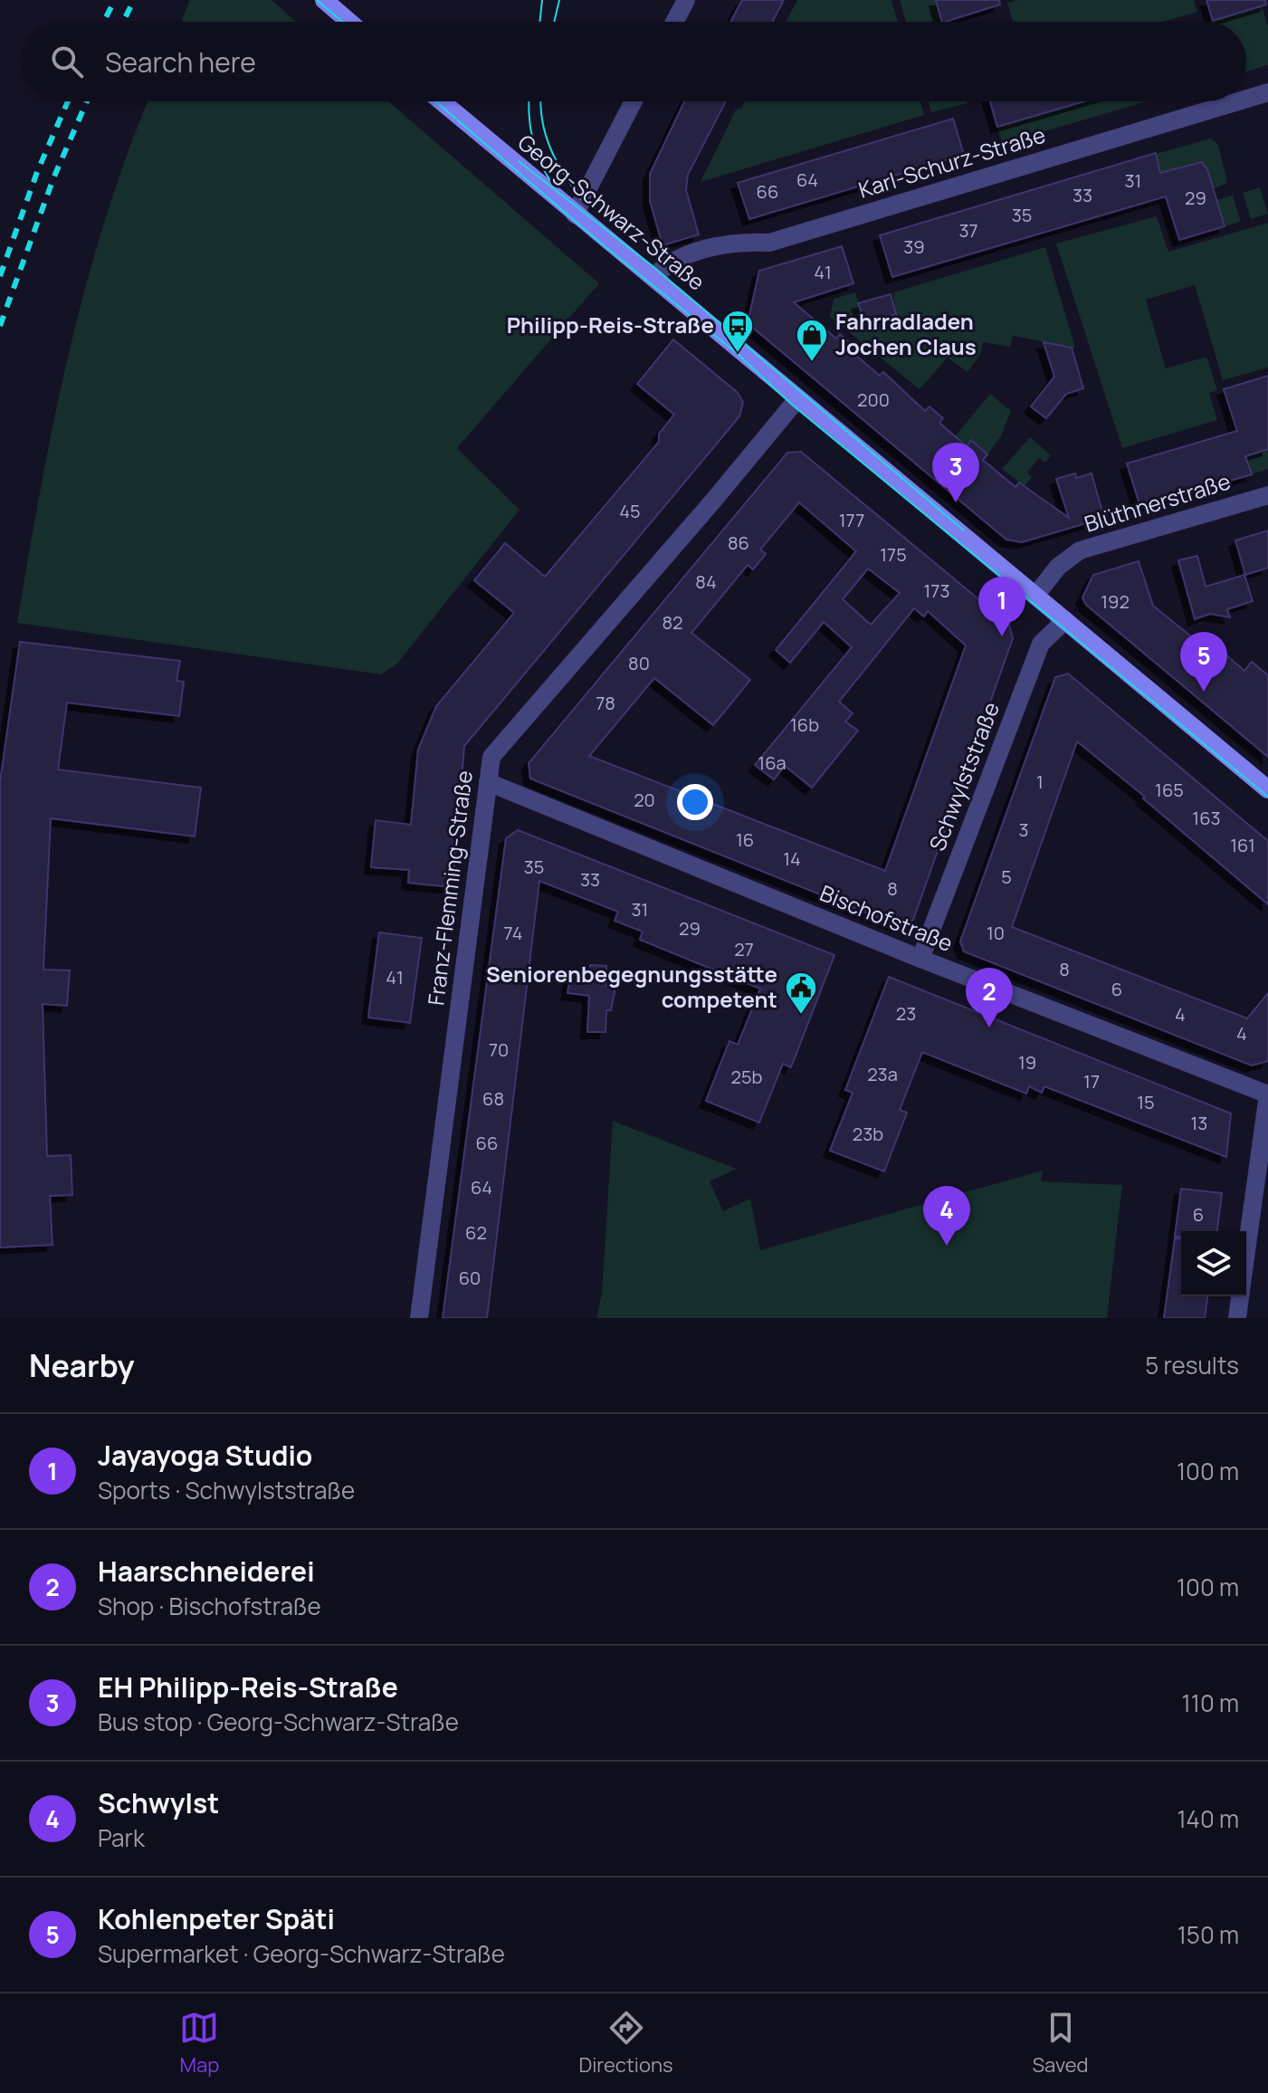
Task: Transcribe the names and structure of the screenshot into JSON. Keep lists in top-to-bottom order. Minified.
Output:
{"streets":{"street":["Karl-Schurz-Straße","Georg-Schwarz-Straße","Blüthnerstraße","Schwylststraße","Franz-Flemming-Straße","Bischofstraße"]},"crossings":[["Karl-Schurz-Straße","Georg-Schwarz-Straße"],["Georg-Schwarz-Straße","Blüthnerstraße"],["Georg-Schwarz-Straße","Schwylststraße"],["Georg-Schwarz-Straße","Franz-Flemming-Straße"],["Schwylststraße","Bischofstraße"],["Franz-Flemming-Straße","Bischofstraße"]],"places":{"bus stop":["Philipp-Reis-Straße"],"shop":["Fahrradladen Jochen Claus"],"public building":["Seniorenbegegnungsstätte competent"]},"house_numbers":["64","31","66","33","29","35","37","39","41","200","45","177","86","175","84","173","192","82","80","78","16b","16a","1","165","20","163","3","16","161","14","35","5","33","8","31","29","74","10","27","8","41","6","23","4","4","70","19","23a","25b","17","68","15","13","23b","66","64","6","62","60"],"page":{"search":"Search here","pins":["3","1","5","2","4"],"heading":["Nearby","5 results"],"list":[{"mark":"1","name":"Jayayoga Studio","note":"Sports · Schwylststraße","value":"100 m"},{"mark":"2","name":"Haarschneiderei","note":"Shop · Bischofstraße","value":"100 m"},{"mark":"3","name":"EH Philipp-Reis-Straße","note":"Bus stop · Georg-Schwarz-Straße","value":"110 m"},{"mark":"4","name":"Schwylst","note":"Park","value":"140 m"},{"mark":"5","name":"Kohlenpeter Späti","note":"Supermarket · Georg-Schwarz-Straße","value":"150 m"}],"nav":["Map","Directions","Saved"]}}
